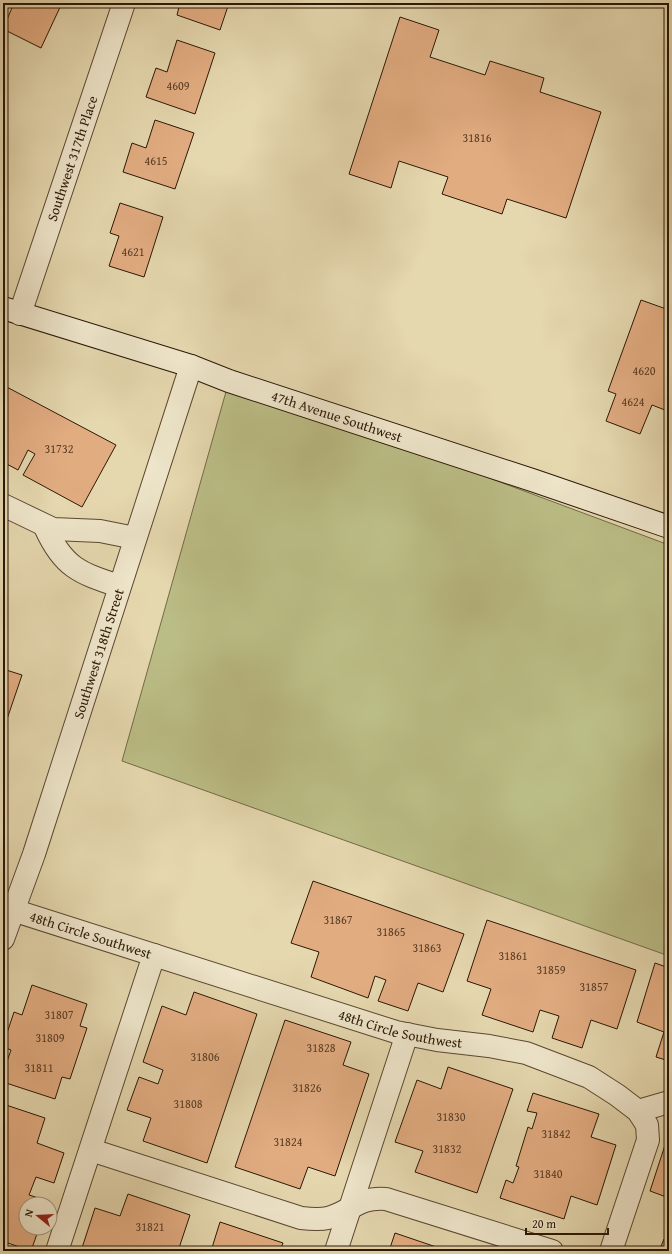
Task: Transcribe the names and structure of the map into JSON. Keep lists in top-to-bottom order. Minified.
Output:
{"streets":{"street":["Southwest 317th Place","47th Avenue Southwest","Southwest 318th Street","48th Circle Southwest"]},"crossings":[["Southwest 317th Place","47th Avenue Southwest"],["47th Avenue Southwest","Southwest 318th Street"],["Southwest 318th Street","48th Circle Southwest"]],"house_numbers":["4609","31816","4615","4621","4620","4624","31732","31867","31865","31863","31861","31859","31857","31807","31809","31828","31806","31811","31826","31808","31830","31842","31824","31832","31840","31821"],"scale_bar":"20 m","north":"left"}
